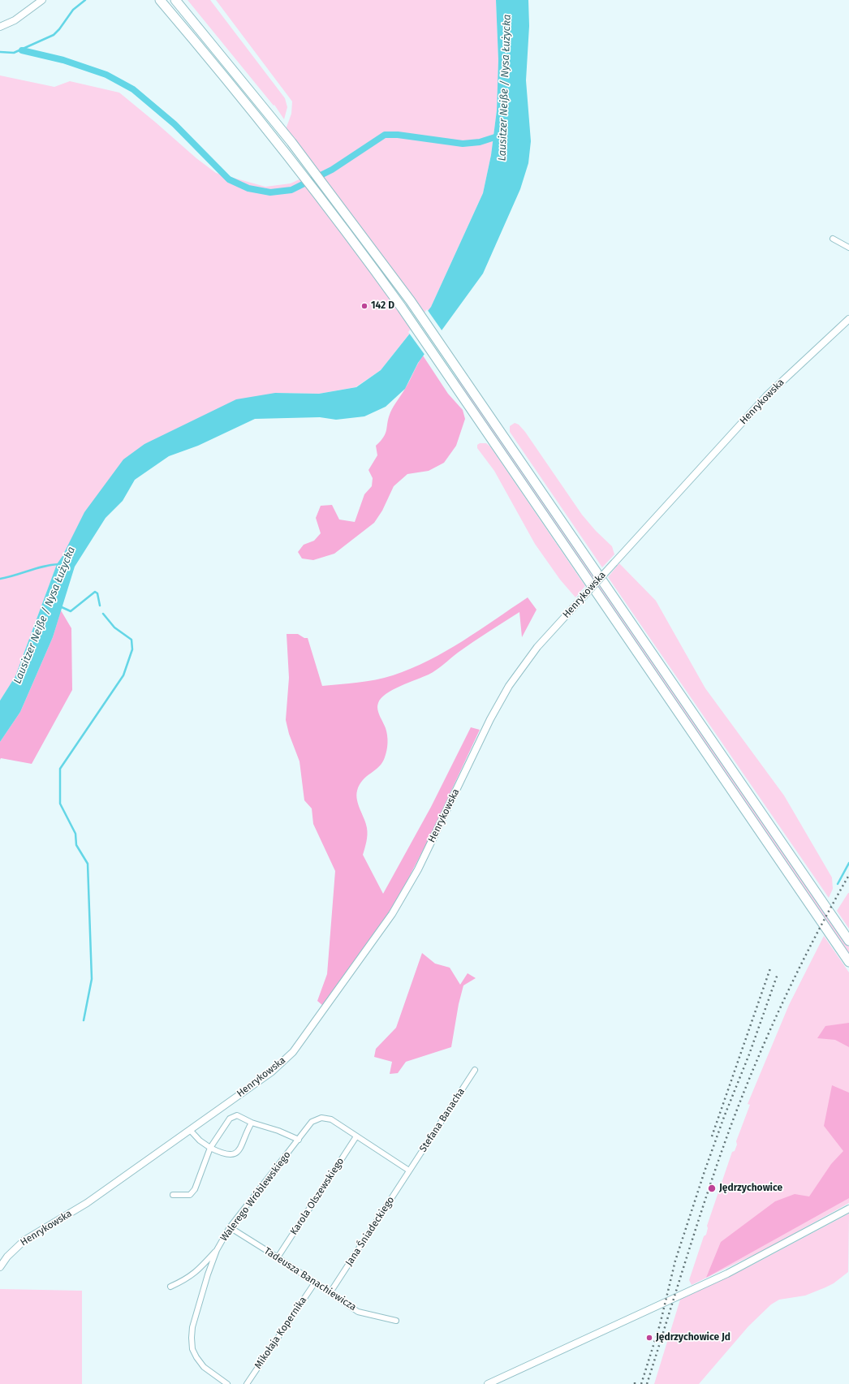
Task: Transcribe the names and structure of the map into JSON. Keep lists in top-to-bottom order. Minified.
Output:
{"streets":{"main road":["Henrykowska"],"street":["Stefana Banacha","Walerego Wróblewskiego","Karola Olszewskiego","Jana Śniadeckiego","Tadeusza Banachiewicza","Mikołaja Kopernika"]},"crossings":[["Stefana Banacha","Walerego Wróblewskiego"],["Stefana Banacha","Jana Śniadeckiego"],["Walerego Wróblewskiego","Karola Olszewskiego"],["Walerego Wróblewskiego","Jana Śniadeckiego"],["Walerego Wróblewskiego","Tadeusza Banachiewicza"],["Karola Olszewskiego","Tadeusza Banachiewicza"],["Jana Śniadeckiego","Tadeusza Banachiewicza"],["Tadeusza Banachiewicza","Mikołaja Kopernika"]],"water":["Lausitzer Neiße / Nysa Łużycka"],"places":["142 D","Jędrzychowice","Jędrzychowice Jd"]}
